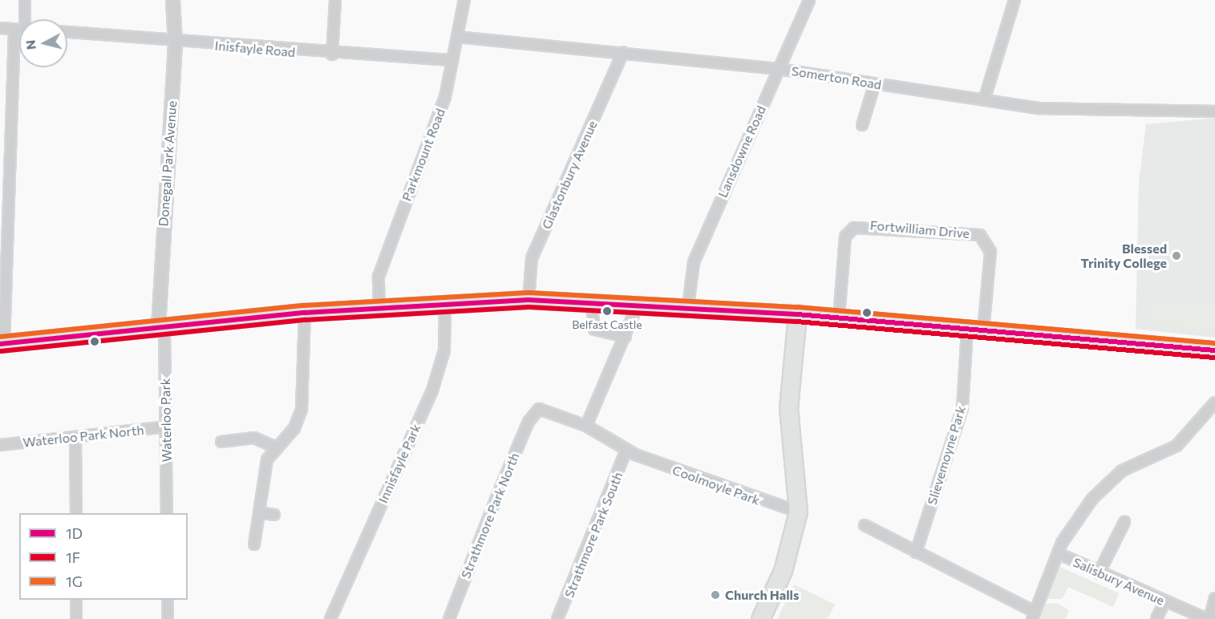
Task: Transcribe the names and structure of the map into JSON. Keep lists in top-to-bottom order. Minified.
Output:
{"streets":{"street":["Inisfayle Road","Somerton Road","Lansdowne Road","Parkmount Road","Donegall Park Avenue","Glastonbury Avenue","Fortwilliam Drive","Waterloo Park","Waterloo Park North","Slievemoyne Park","Innisfayle Park","Coolmoyle Park","Strathmore Park North","Strathmore Park South","Salisbury Avenue"]},"crossings":[["Inisfayle Road","Parkmount Road"],["Inisfayle Road","Donegall Park Avenue"],["Somerton Road","Lansdowne Road"],["Somerton Road","Parkmount Road"],["Somerton Road","Glastonbury Avenue"],["Donegall Park Avenue","Waterloo Park"],["Waterloo Park","Waterloo Park North"],["Coolmoyle Park","Strathmore Park North"],["Coolmoyle Park","Strathmore Park South"]],"places":["Blessed Trinity College","Belfast Castle","Church Halls"],"lines":["transit line 1G","transit line 1D","transit line 1F"],"legend":["1D","1F","1G"],"north":"left"}
